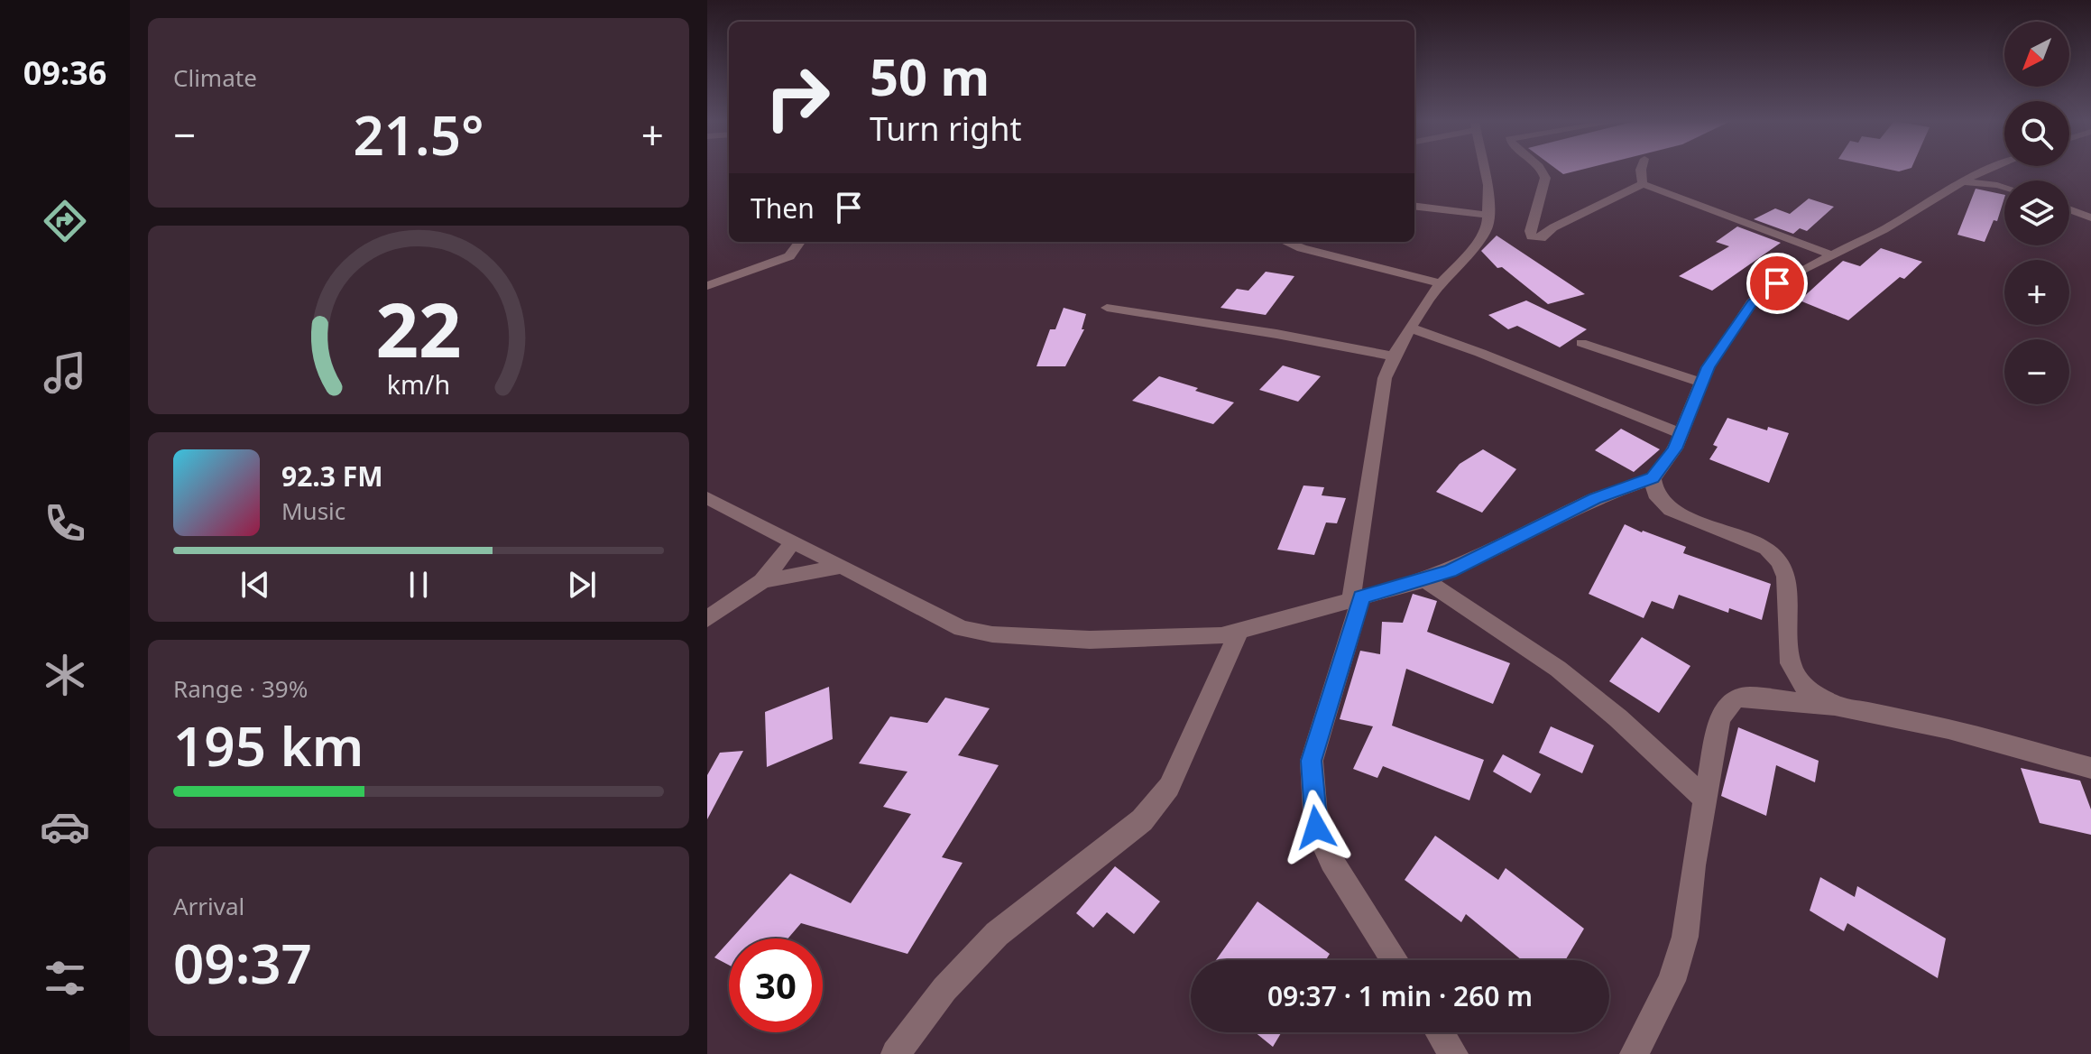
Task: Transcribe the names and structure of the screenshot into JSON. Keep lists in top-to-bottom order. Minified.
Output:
{"north":"bottom left","page":{"tabs":"09:36","tile":["Climate",["Range · 39%","195 km"],["Arrival","09:37"]],"map_buttons":["+","−"],"turn":["50 m","Turn right"],"heat":["−","21.5°","+"],"then":"Then","song":["92.3 FM","Music"],"limit":"30","trip":"09:37 · 1 min · 260 m","gauge":["22","km/h"]}}
